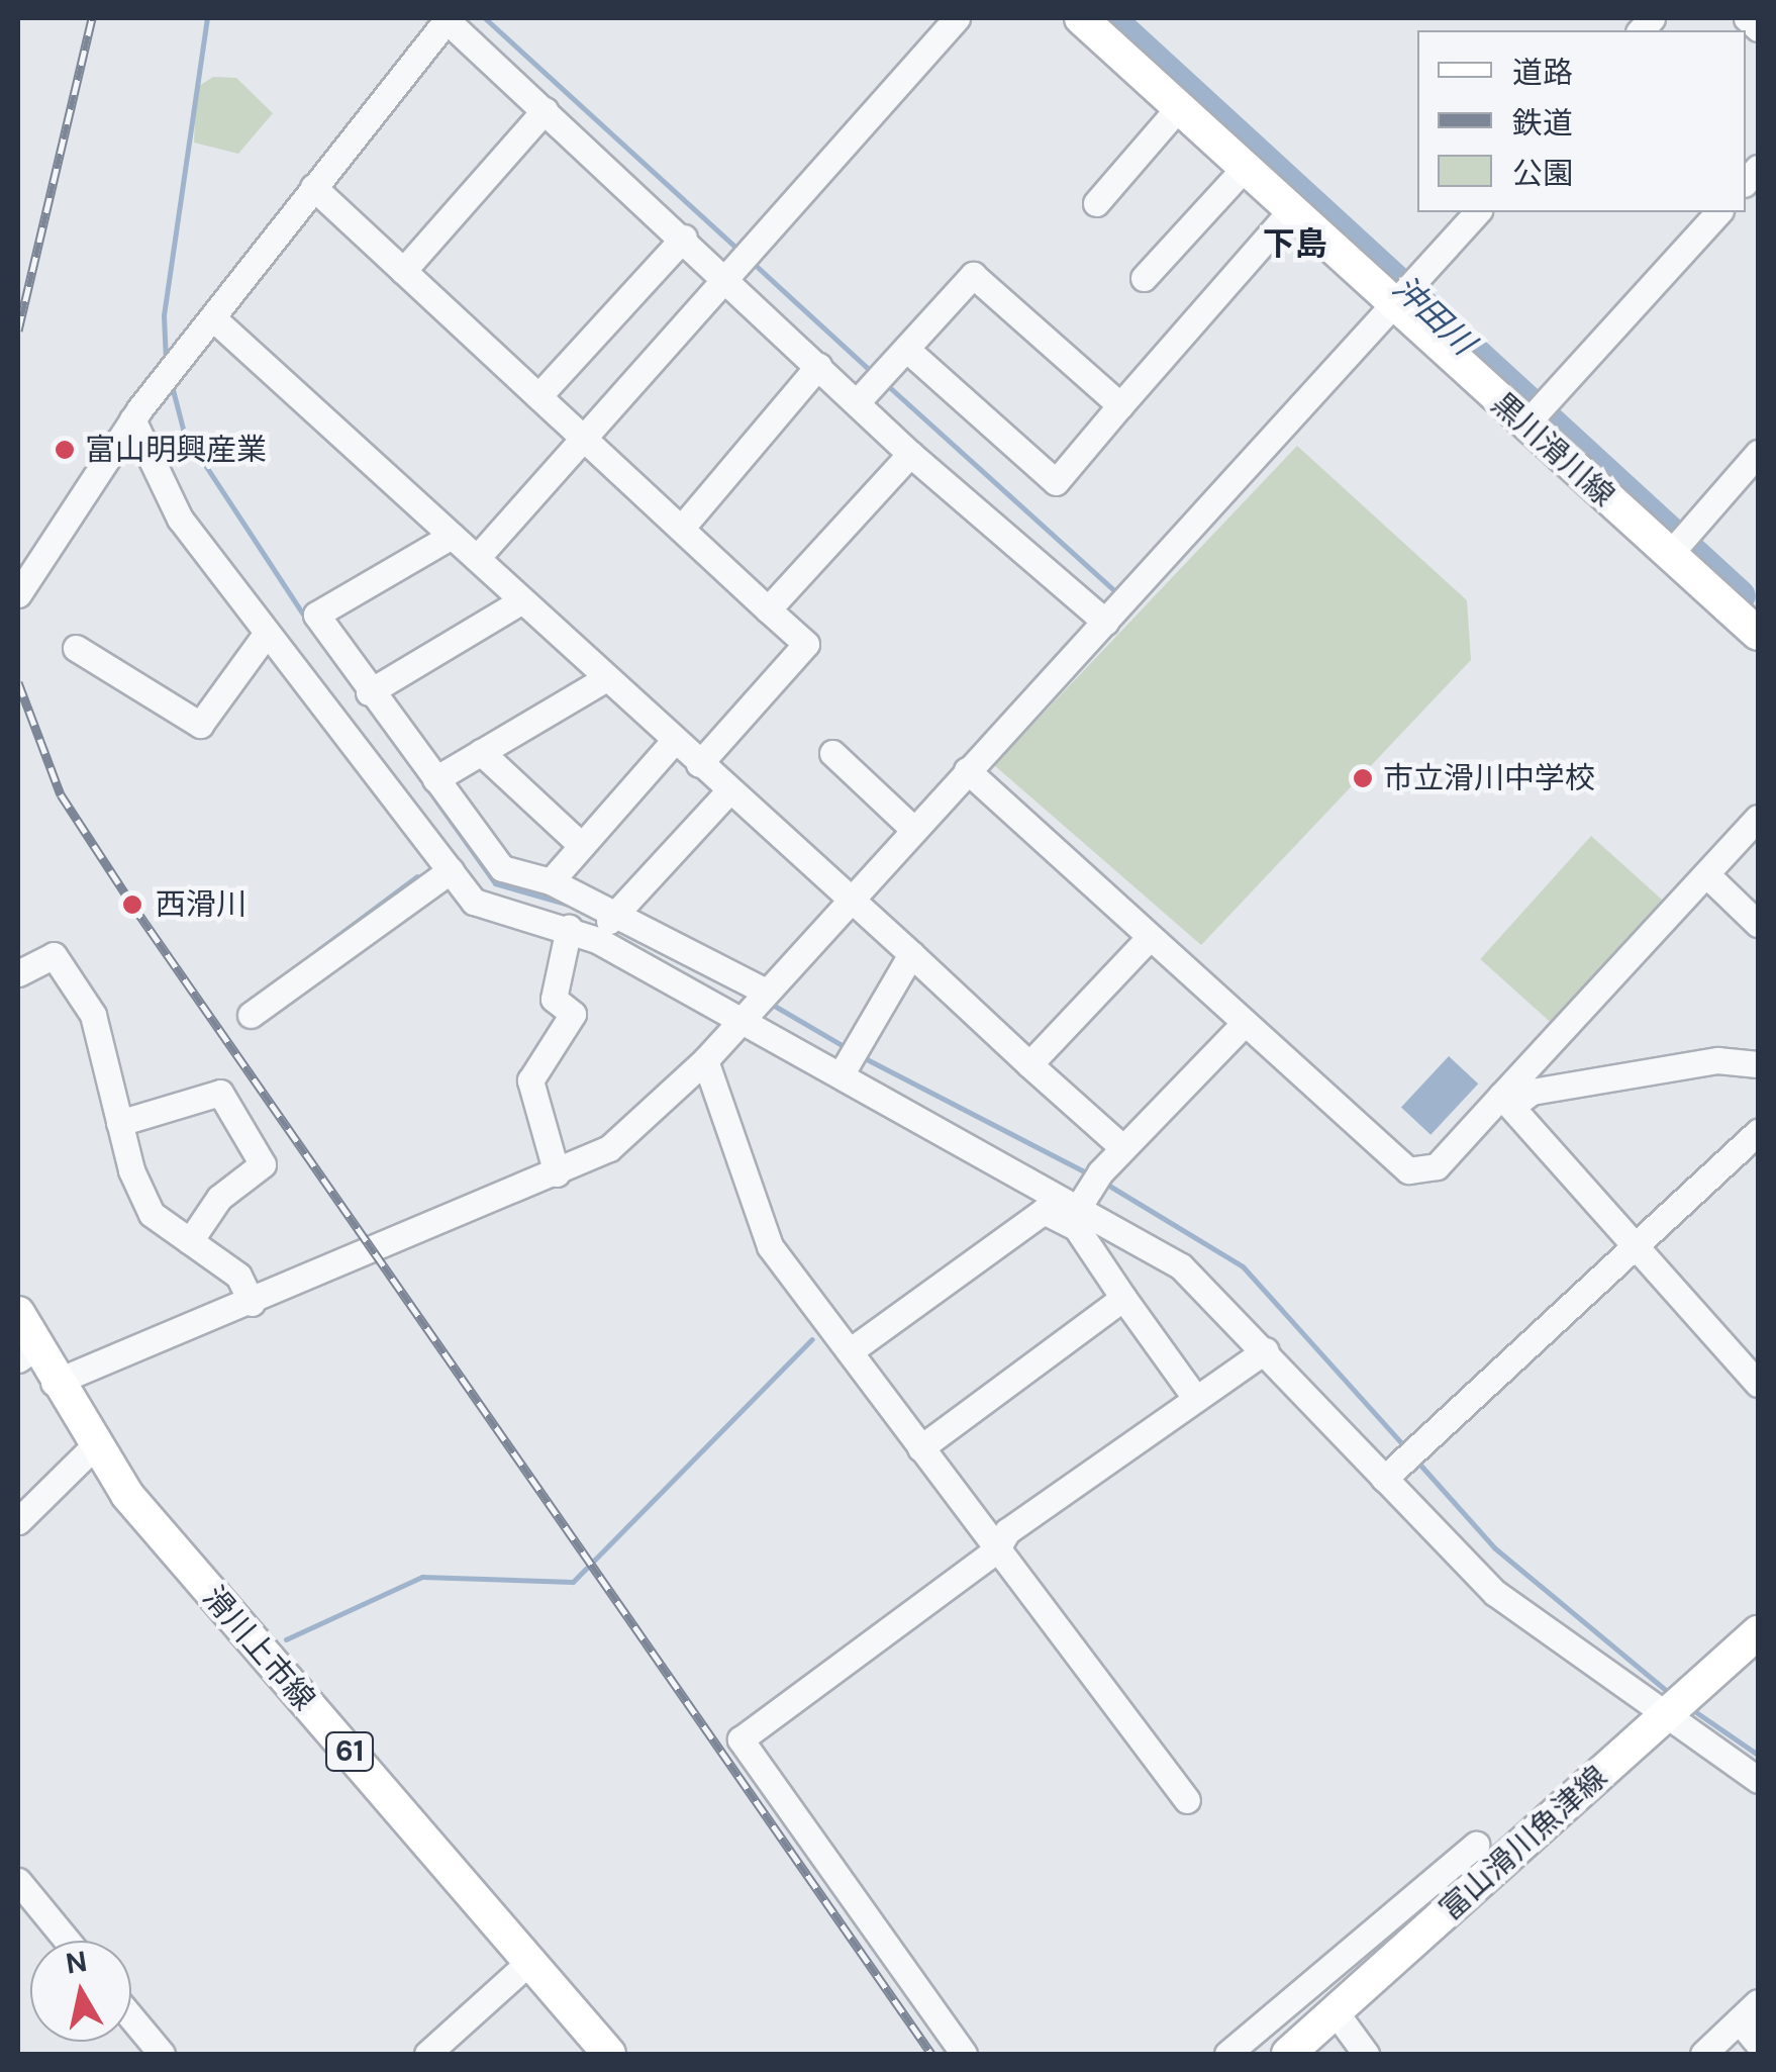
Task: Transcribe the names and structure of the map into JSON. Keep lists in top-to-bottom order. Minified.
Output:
{"streets":{"main road":["黒川滑川線","滑川上市線","61","富山滑川魚津線"]},"districts":["下島"],"water":["沖田川"],"places":["富山明興産業","市立滑川中学校","西滑川"],"legend":["道路","鉄道","公園"],"north":"top"}
